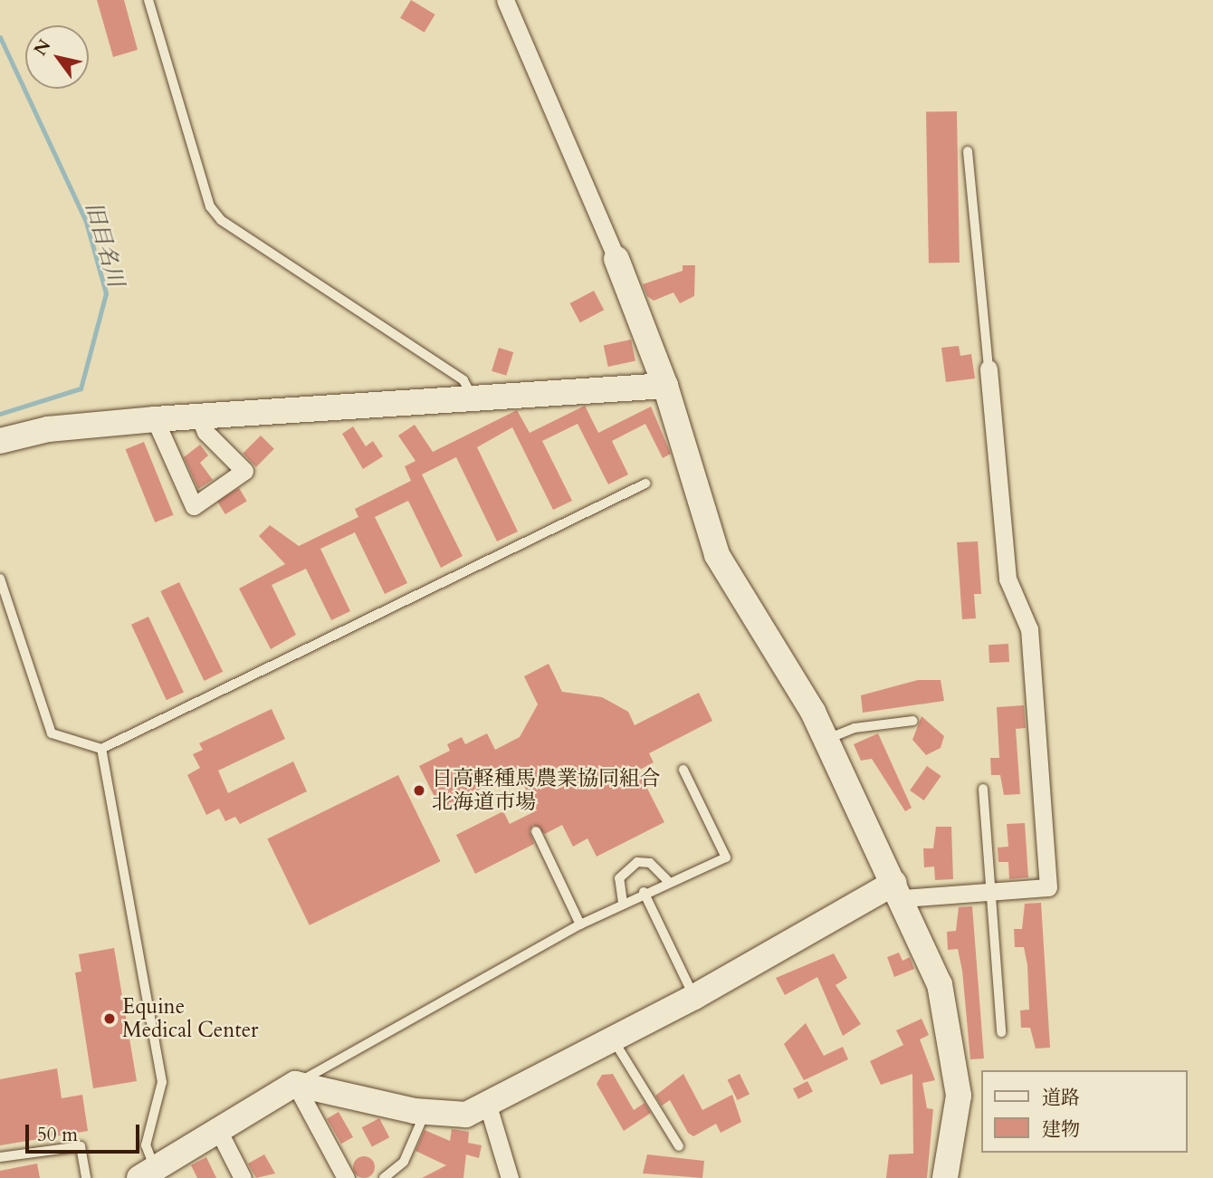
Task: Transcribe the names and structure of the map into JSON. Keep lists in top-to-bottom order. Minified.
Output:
{"water":["旧目名川"],"places":["日高軽種馬農業協同組合 北海道市場","Equine Medical Center"],"legend":["道路","建物"],"scale_bar":"50 m","north":"top left"}
